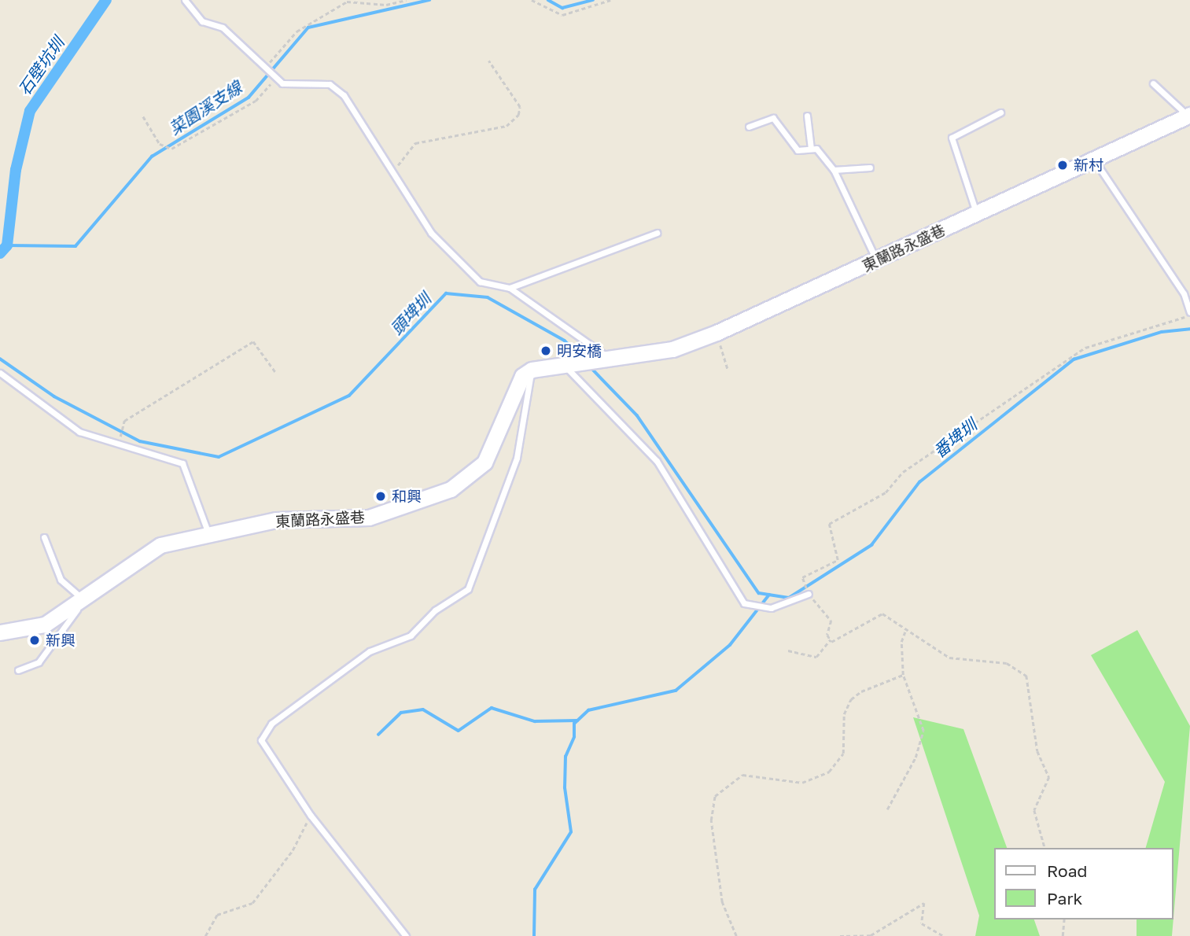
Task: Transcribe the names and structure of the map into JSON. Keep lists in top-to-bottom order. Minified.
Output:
{"streets":{"street":["東蘭路永盛巷"]},"water":["石壁坑圳","菜園溪支線","頭埤圳","番埤圳"],"places":["新村","明安橋","和興","新興"],"legend":["Road","Park"]}
